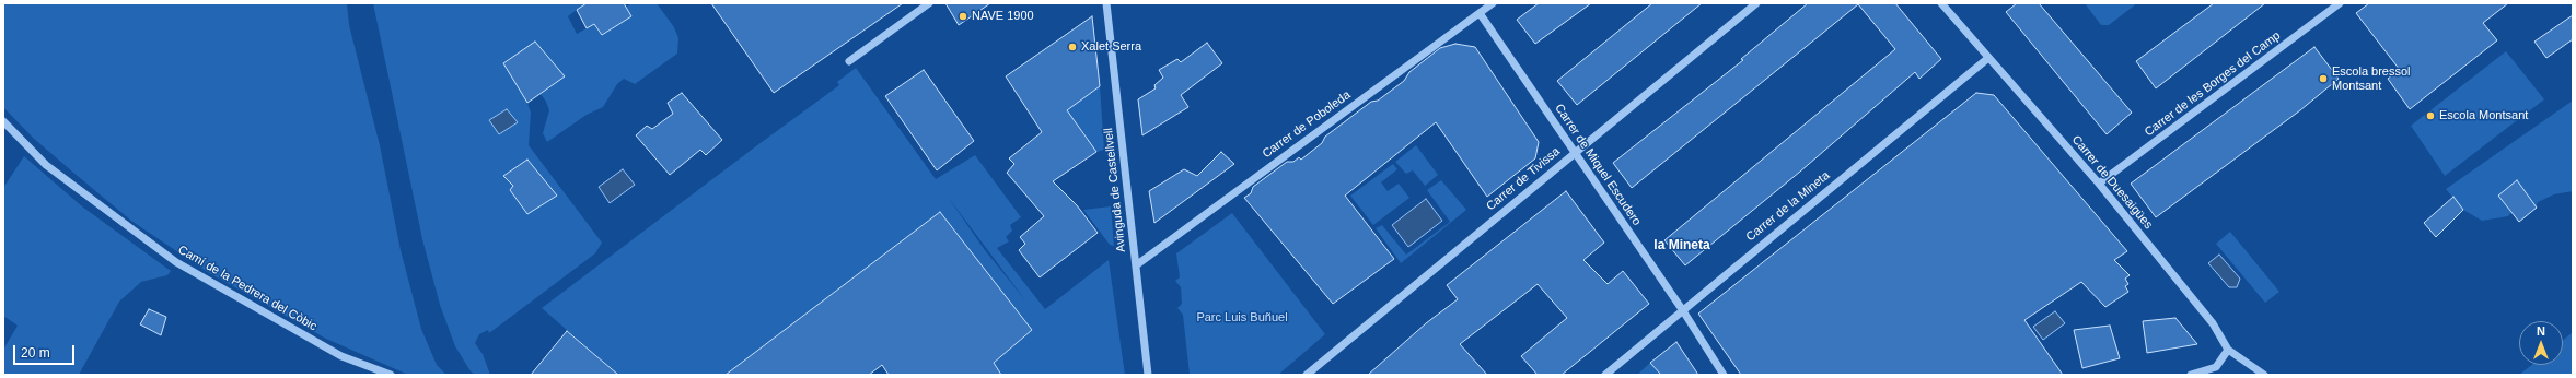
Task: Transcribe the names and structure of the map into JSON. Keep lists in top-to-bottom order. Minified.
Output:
{"streets":{"street":["Carrer de les Borges del Camp","Carrer de Poboleda","Carrer de Miquel Escudero","Carrer de Tivissa","Carrer de Duesaigües","Avinguda de Castellvell","Carrer de la Mineta","Camí de la Pedrera del Còbic"]},"crossings":[["Carrer de les Borges del Camp","Carrer de Duesaigües"],["Carrer de Poboleda","Carrer de Miquel Escudero"],["Carrer de Poboleda","Avinguda de Castellvell"],["Carrer de Miquel Escudero","Carrer de Tivissa"],["Carrer de Miquel Escudero","Carrer de la Mineta"],["Carrer de Duesaigües","Carrer de la Mineta"]],"districts":["la Mineta"],"parks":["Parc Luis Buñuel"],"places":["NAVE 1900","Xalet Serra","Escola bressol Montsant","Escola Montsant"],"scale_bar":"20 m","north":"top"}
